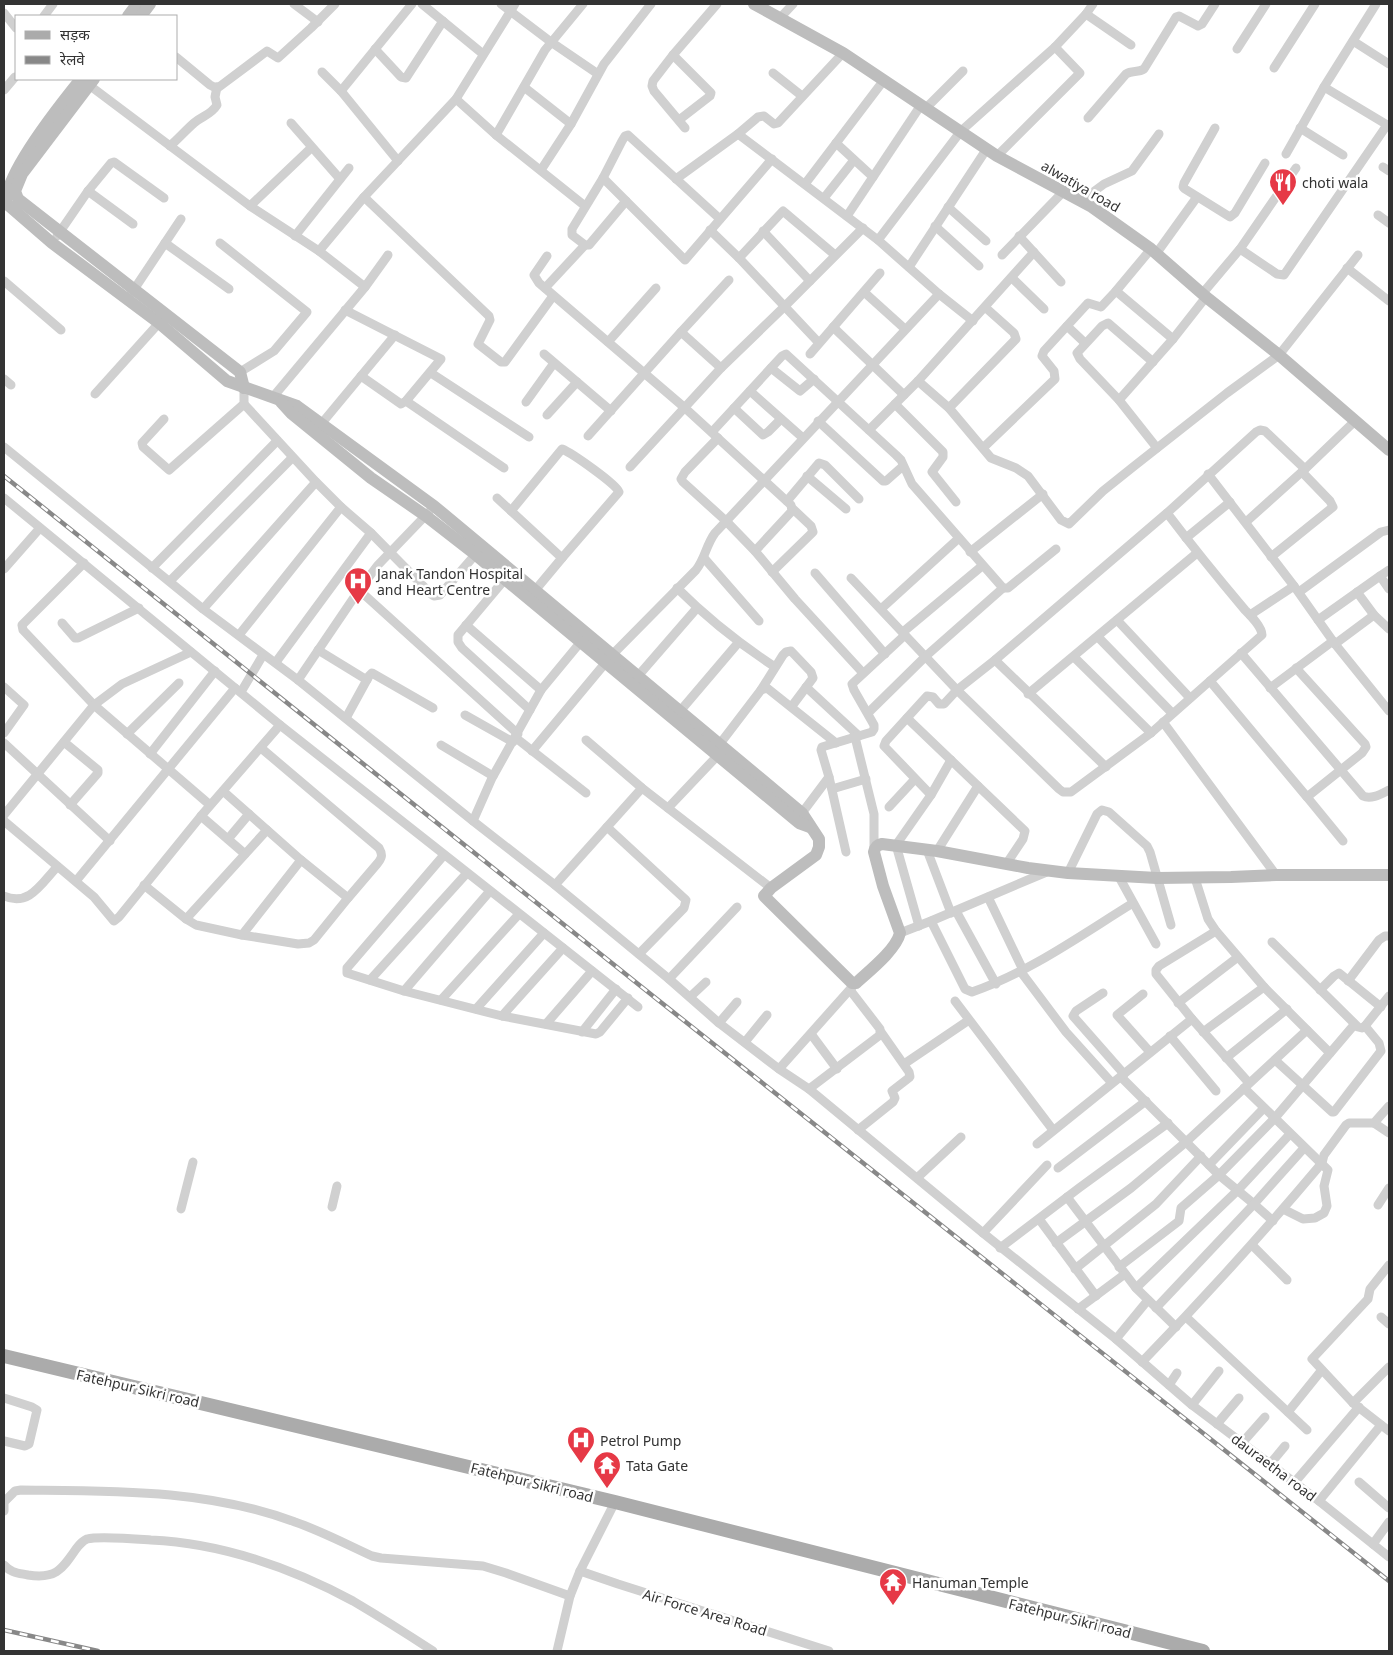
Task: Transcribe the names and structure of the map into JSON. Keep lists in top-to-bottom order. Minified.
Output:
{"streets":{"main road":["Fatehpur Sikri road"],"street":["alwatiya road","dauraetha road","Air Force Area Road"]},"places":{"restaurant":["choti wala"],"hospital":["Janak Tandon Hospital and Heart Centre","Petrol Pump"],"temple":["Tata Gate","Hanuman Temple"]},"legend":["सड़क","रेलवे"]}
